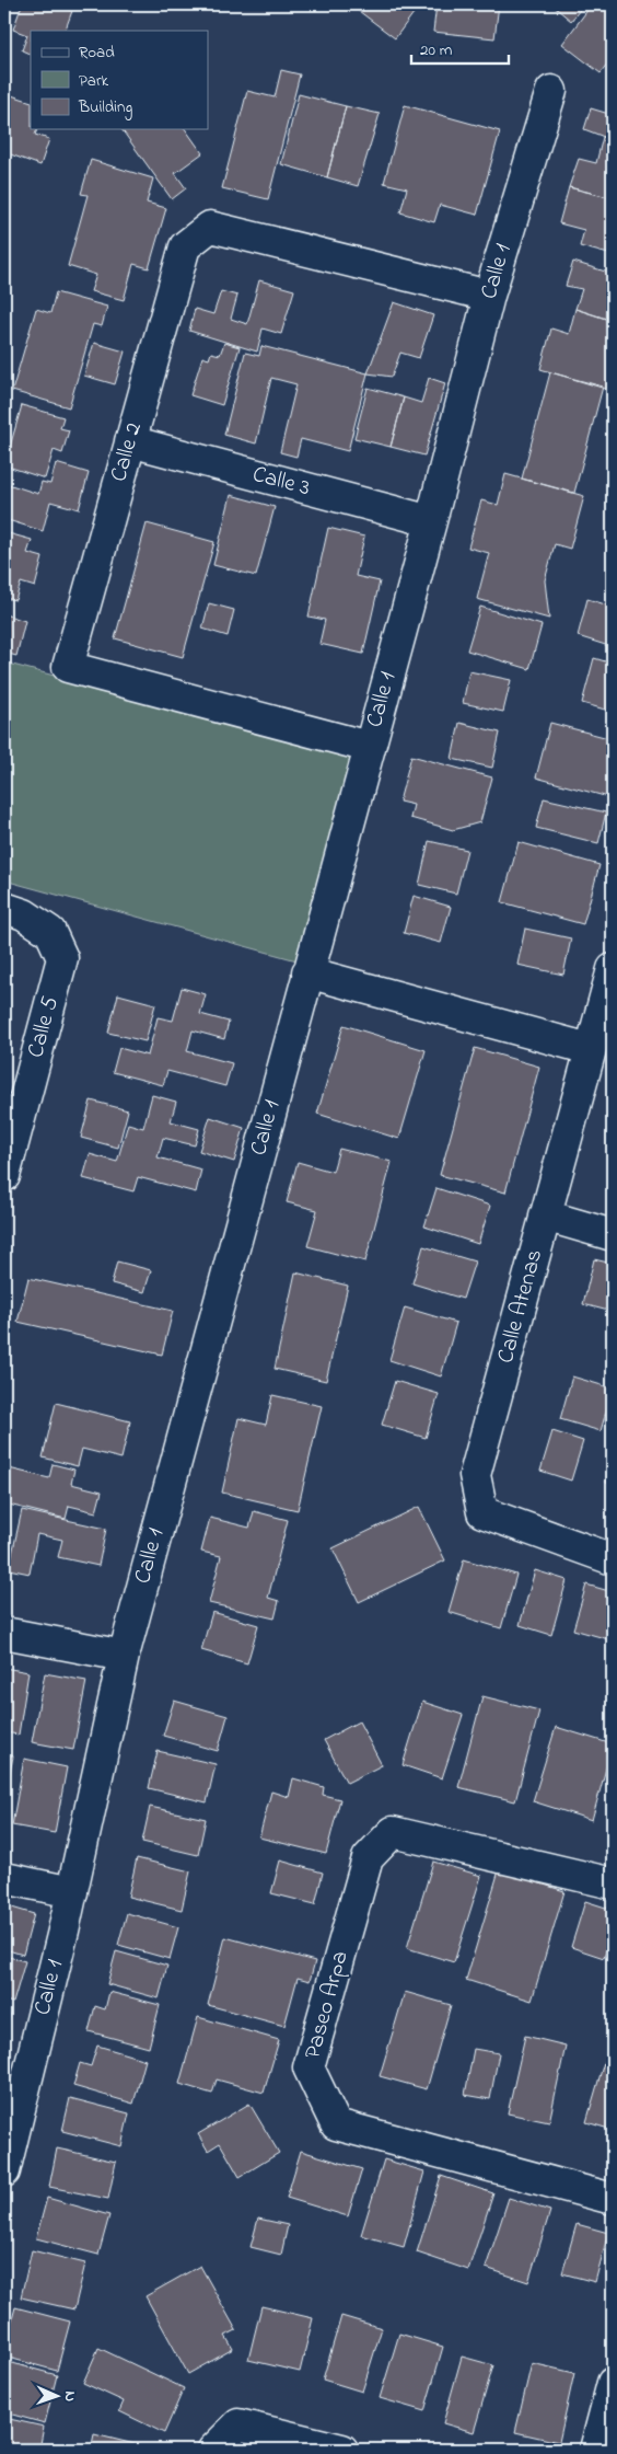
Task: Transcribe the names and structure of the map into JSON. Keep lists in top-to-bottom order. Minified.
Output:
{"streets":{"street":["Calle 1","Calle 2","Calle 3","Calle 5","Calle Atenas","Paseo Arpa"]},"crossings":[["Calle 1","Calle 2"],["Calle 1","Calle 3"],["Calle 2","Calle 3"]],"legend":["Road","Park","Building"],"scale_bar":"20 m","north":"right"}
